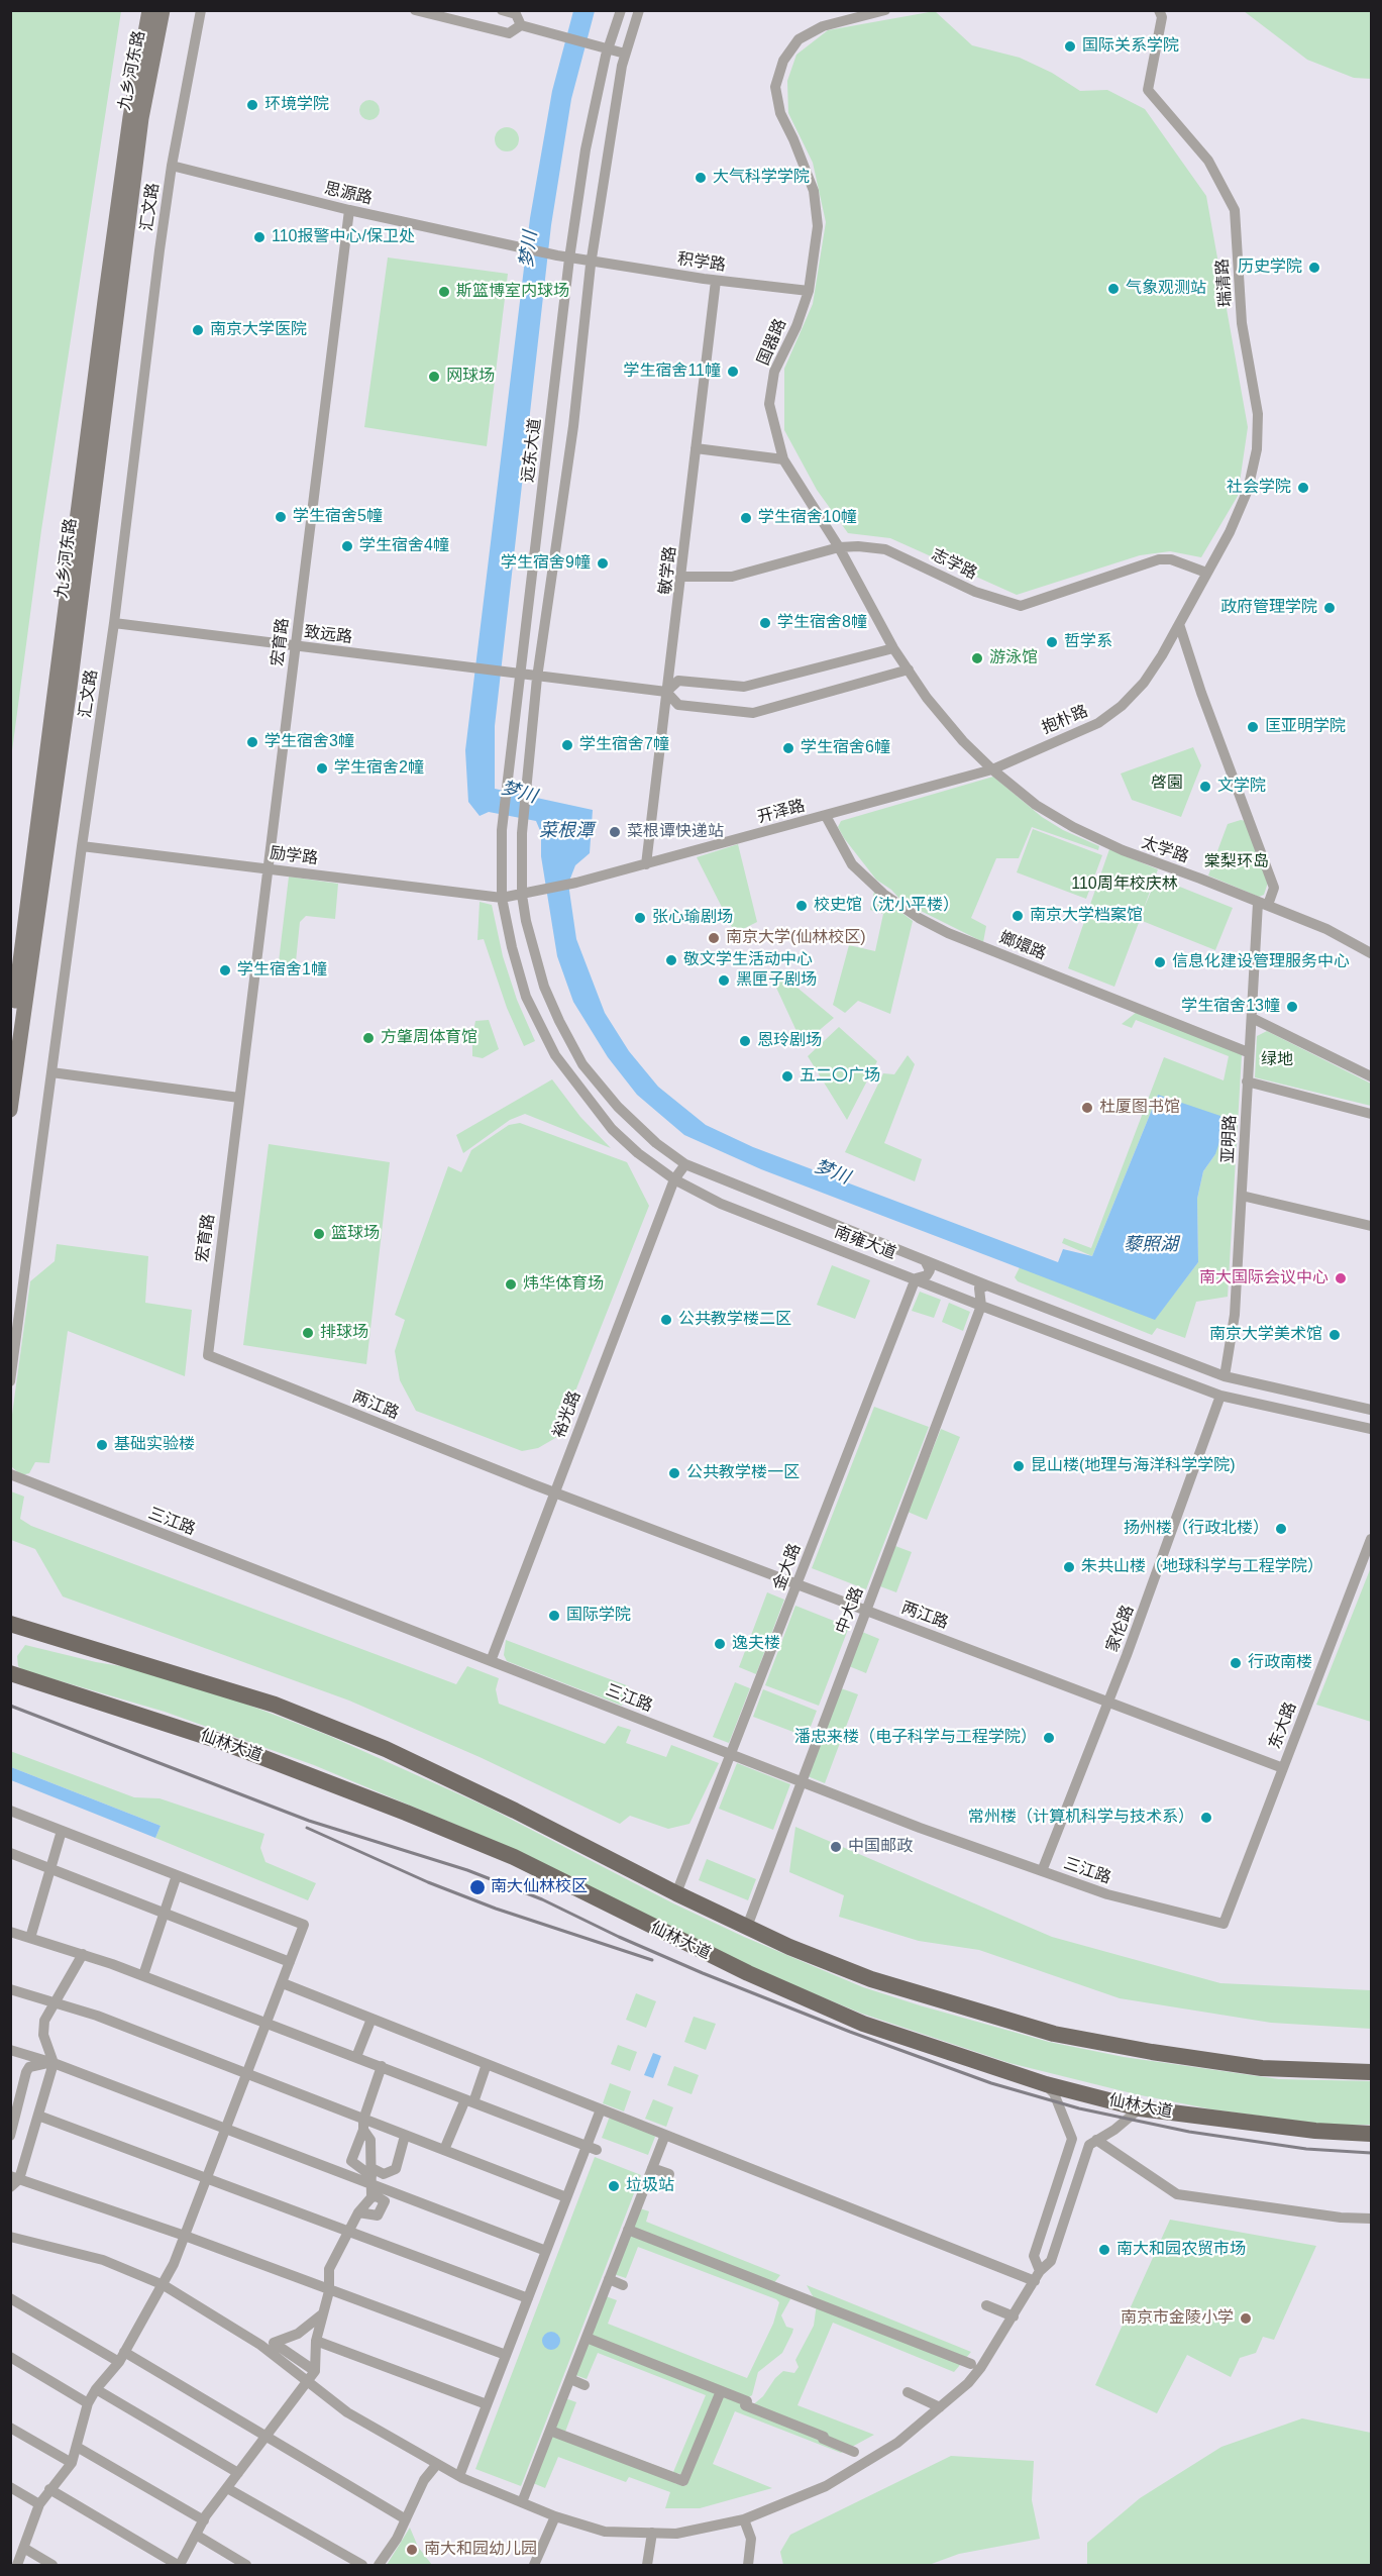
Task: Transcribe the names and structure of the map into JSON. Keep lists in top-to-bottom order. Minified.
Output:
{"streets":{"main road":["九乡河东路","仙林大道"],"street":["思源路","汇文路","积学路","瑞清路","国器路","远东大道","志学路","敏学路","致远路","宏育路","抱朴路","开泽路","太学路","励学路","嫏嬛路","亚明路","南雍大道","两江路","裕光路","三江路","金大路","中大路","家伦路","东大路"]},"crossings":[["思源路","汇文路"],["思源路","积学路"],["思源路","宏育路"],["汇文路","致远路"],["汇文路","励学路"],["积学路","国器路"],["积学路","远东大道"],["积学路","敏学路"],["瑞清路","志学路"],["瑞清路","抱朴路"],["瑞清路","亚明路"],["国器路","志学路"],["国器路","抱朴路"],["国器路","开泽路"],["国器路","太学路"],["远东大道","致远路"],["远东大道","励学路"],["远东大道","南雍大道"],["志学路","敏学路"],["敏学路","致远路"],["敏学路","开泽路"],["致远路","宏育路"],["宏育路","励学路"],["宏育路","两江路"],["抱朴路","开泽路"],["抱朴路","太学路"],["抱朴路","亚明路"],["开泽路","太学路"],["开泽路","励学路"],["开泽路","嫏嬛路"],["开泽路","南雍大道"],["太学路","亚明路"],["励学路","南雍大道"],["嫏嬛路","亚明路"],["亚明路","南雍大道"],["南雍大道","裕光路"],["南雍大道","金大路"],["南雍大道","中大路"],["南雍大道","家伦路"],["两江路","裕光路"],["两江路","金大路"],["两江路","中大路"],["两江路","家伦路"],["两江路","东大路"],["裕光路","三江路"],["三江路","金大路"],["三江路","中大路"],["三江路","家伦路"],["三江路","东大路"]],"water":["梦川","菜根潭","藜照湖"],"parks":["啓園","棠梨环岛","110周年校庆林","绿地"],"places":["国际关系学院","环境学院","大气科学学院","110报警中心/保卫处","历史学院","气象观测站","斯篮博室内球场","南京大学医院","学生宿舍11幢","网球场","社会学院","学生宿舍5幢","学生宿舍10幢","学生宿舍4幢","学生宿舍9幢","政府管理学院","学生宿舍8幢","哲学系","游泳馆","匡亚明学院","学生宿舍3幢","学生宿舍7幢","学生宿舍6幢","学生宿舍2幢","文学院","菜根谭快递站","校史馆（沈小平楼）","南京大学档案馆","张心瑜剧场","南京大学(仙林校区)","敬文学生活动中心","信息化建设管理服务中心","学生宿舍1幢","黑匣子剧场","学生宿舍13幢","方肇周体育馆","恩玲剧场","五二〇广场","杜厦图书馆","篮球场","南大国际会议中心","炜华体育场","公共教学楼二区","排球场","南京大学美术馆","基础实验楼","昆山楼(地理与海洋科学学院)","公共教学楼一区","扬州楼（行政北楼）","朱共山楼（地球科学与工程学院）","国际学院","逸夫楼","行政南楼","潘忠来楼（电子科学与工程学院）","常州楼（计算机科学与技术系）","中国邮政","南大仙林校区","垃圾站","南大和园农贸市场","南京市金陵小学","南大和园幼儿园"]}
